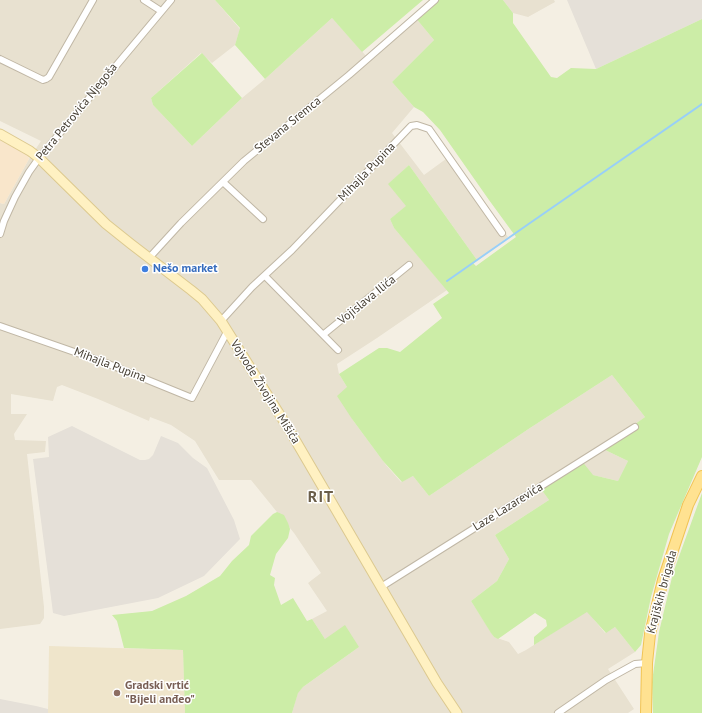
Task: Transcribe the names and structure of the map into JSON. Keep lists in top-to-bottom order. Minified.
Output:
{"streets":{"main road":["Krajiških brigada"],"street":["Petra Petrovića Njegoša","Stevana Sremca","Mihajla Pupina","Vojislava Ilića","Vojvode Živojina Mišića","Laze Lazarevića"]},"crossings":[["Petra Petrovića Njegoša","Vojvode Živojina Mišića"],["Stevana Sremca","Vojvode Živojina Mišića"],["Mihajla Pupina","Vojvode Živojina Mišića"],["Vojvode Živojina Mišića","Laze Lazarevića"]],"districts":["RIT"],"places":["Nešo market","Gradski vrtić \"Bijeli anđeo\""]}
